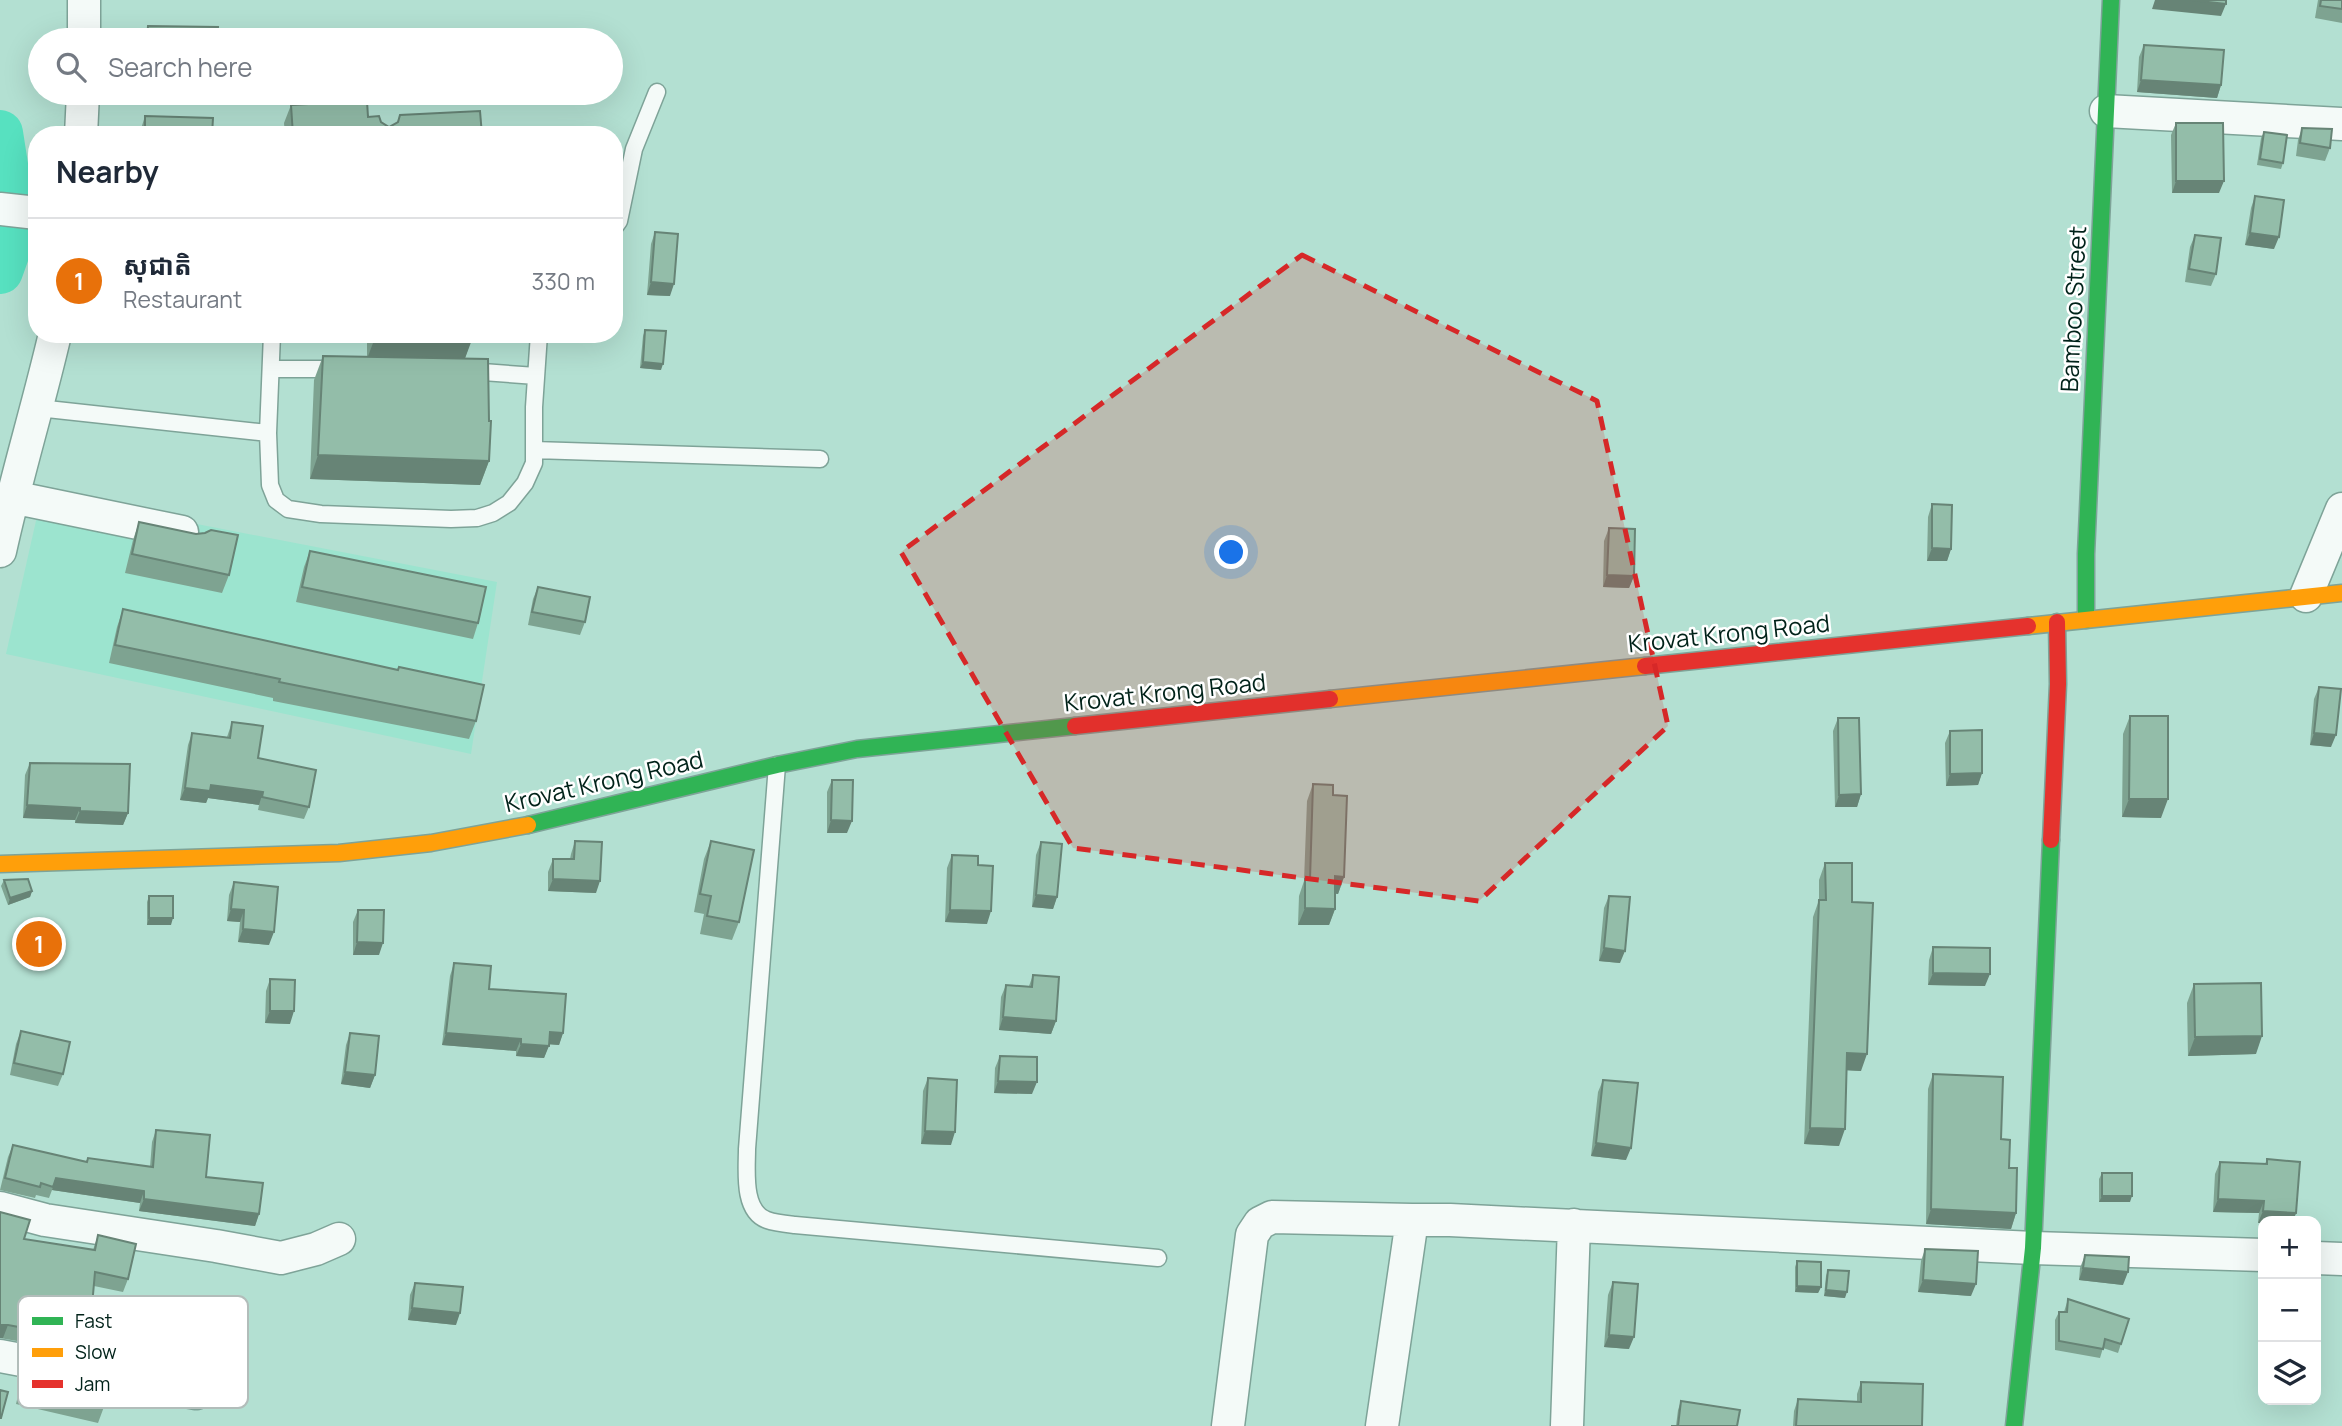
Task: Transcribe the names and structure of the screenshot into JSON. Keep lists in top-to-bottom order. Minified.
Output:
{"streets":{"main road":["Bamboo Street","Krovat Krong Road"]},"crossings":[["Bamboo Street","Krovat Krong Road"]],"legend":["Fast","Slow","Jam"],"page":{"search":"Search here","heading":"Nearby","list":[{"mark":"1","name":"សុជាតិ","note":"Restaurant","value":"330 m"}],"pins":"1","map_buttons":["+","−"]}}
